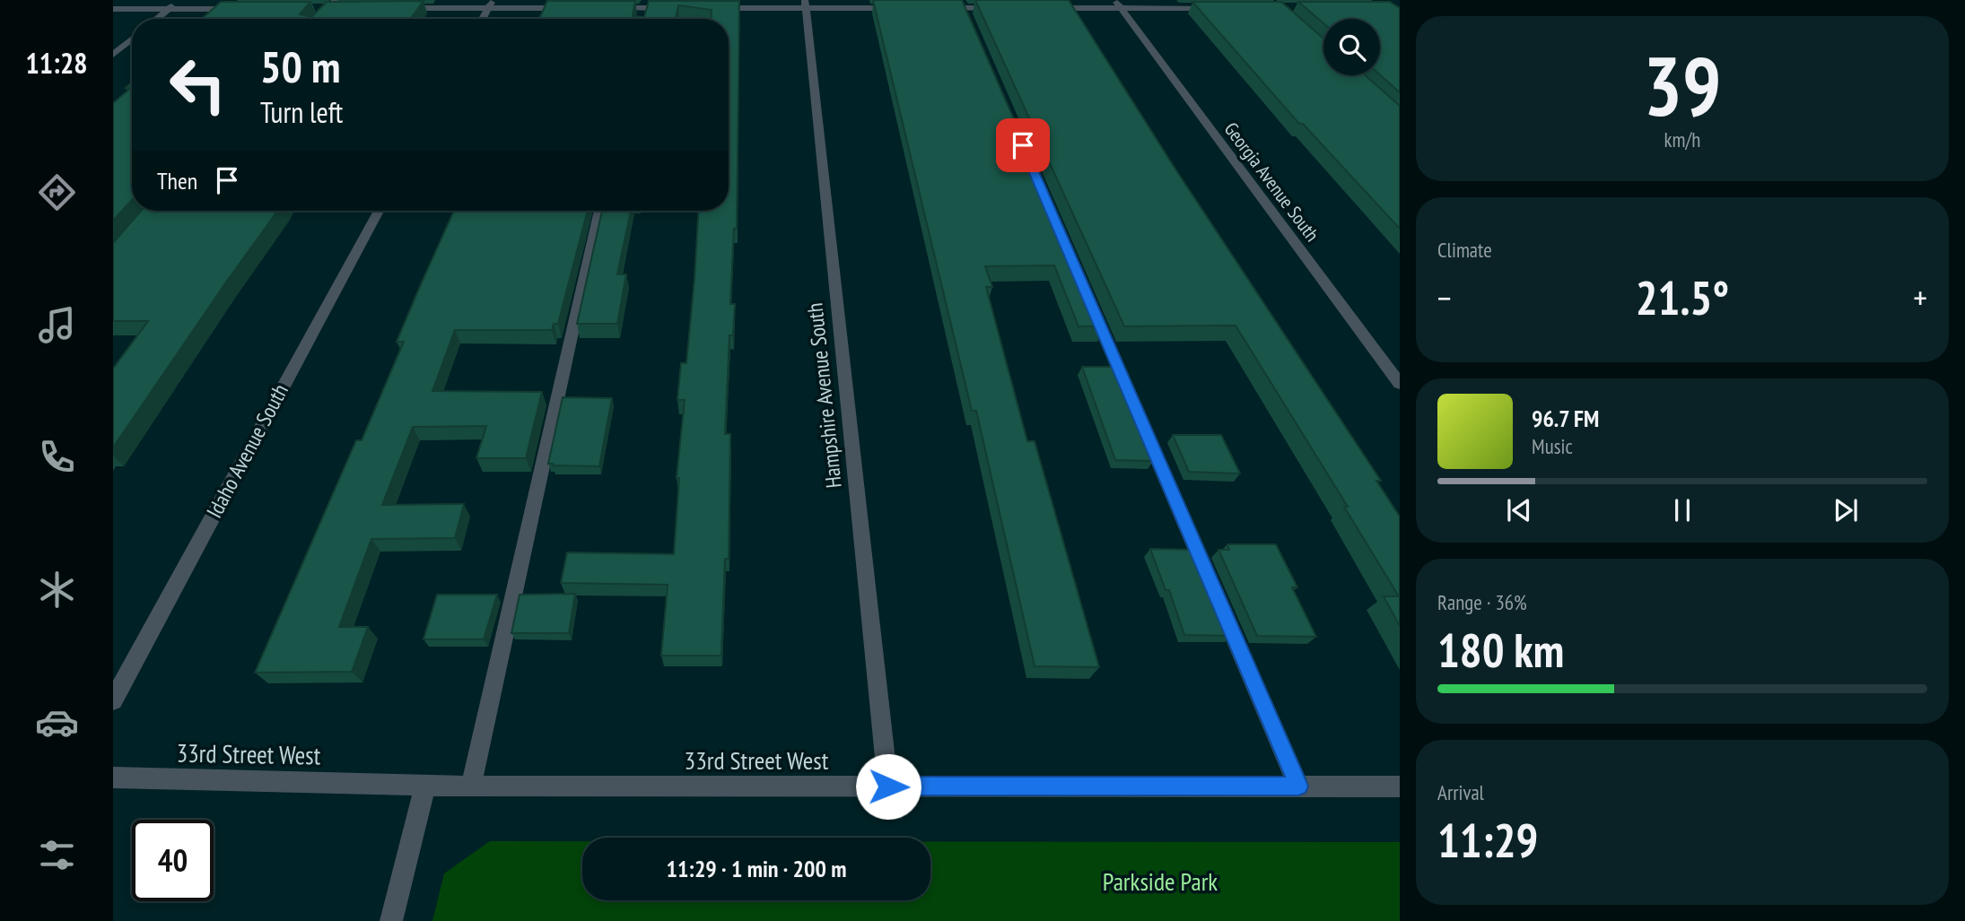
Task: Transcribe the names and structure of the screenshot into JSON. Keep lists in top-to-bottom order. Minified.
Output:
{"streets":{"street":["Georgia Avenue South","Hampshire Avenue South","Idaho Avenue South","33rd Street West"]},"crossings":[["Hampshire Avenue South","33rd Street West"]],"parks":["Parkside Park"],"page":{"tabs":"11:28","tile":[["39","km/h"],"Climate",["Range · 36%","180 km"],["Arrival","11:29"]],"turn":["50 m","Turn left"],"then":"Then","heat":["−","21.5°","+"],"song":["96.7 FM","Music"],"limit":"40","trip":"11:29 · 1 min · 200 m"}}
